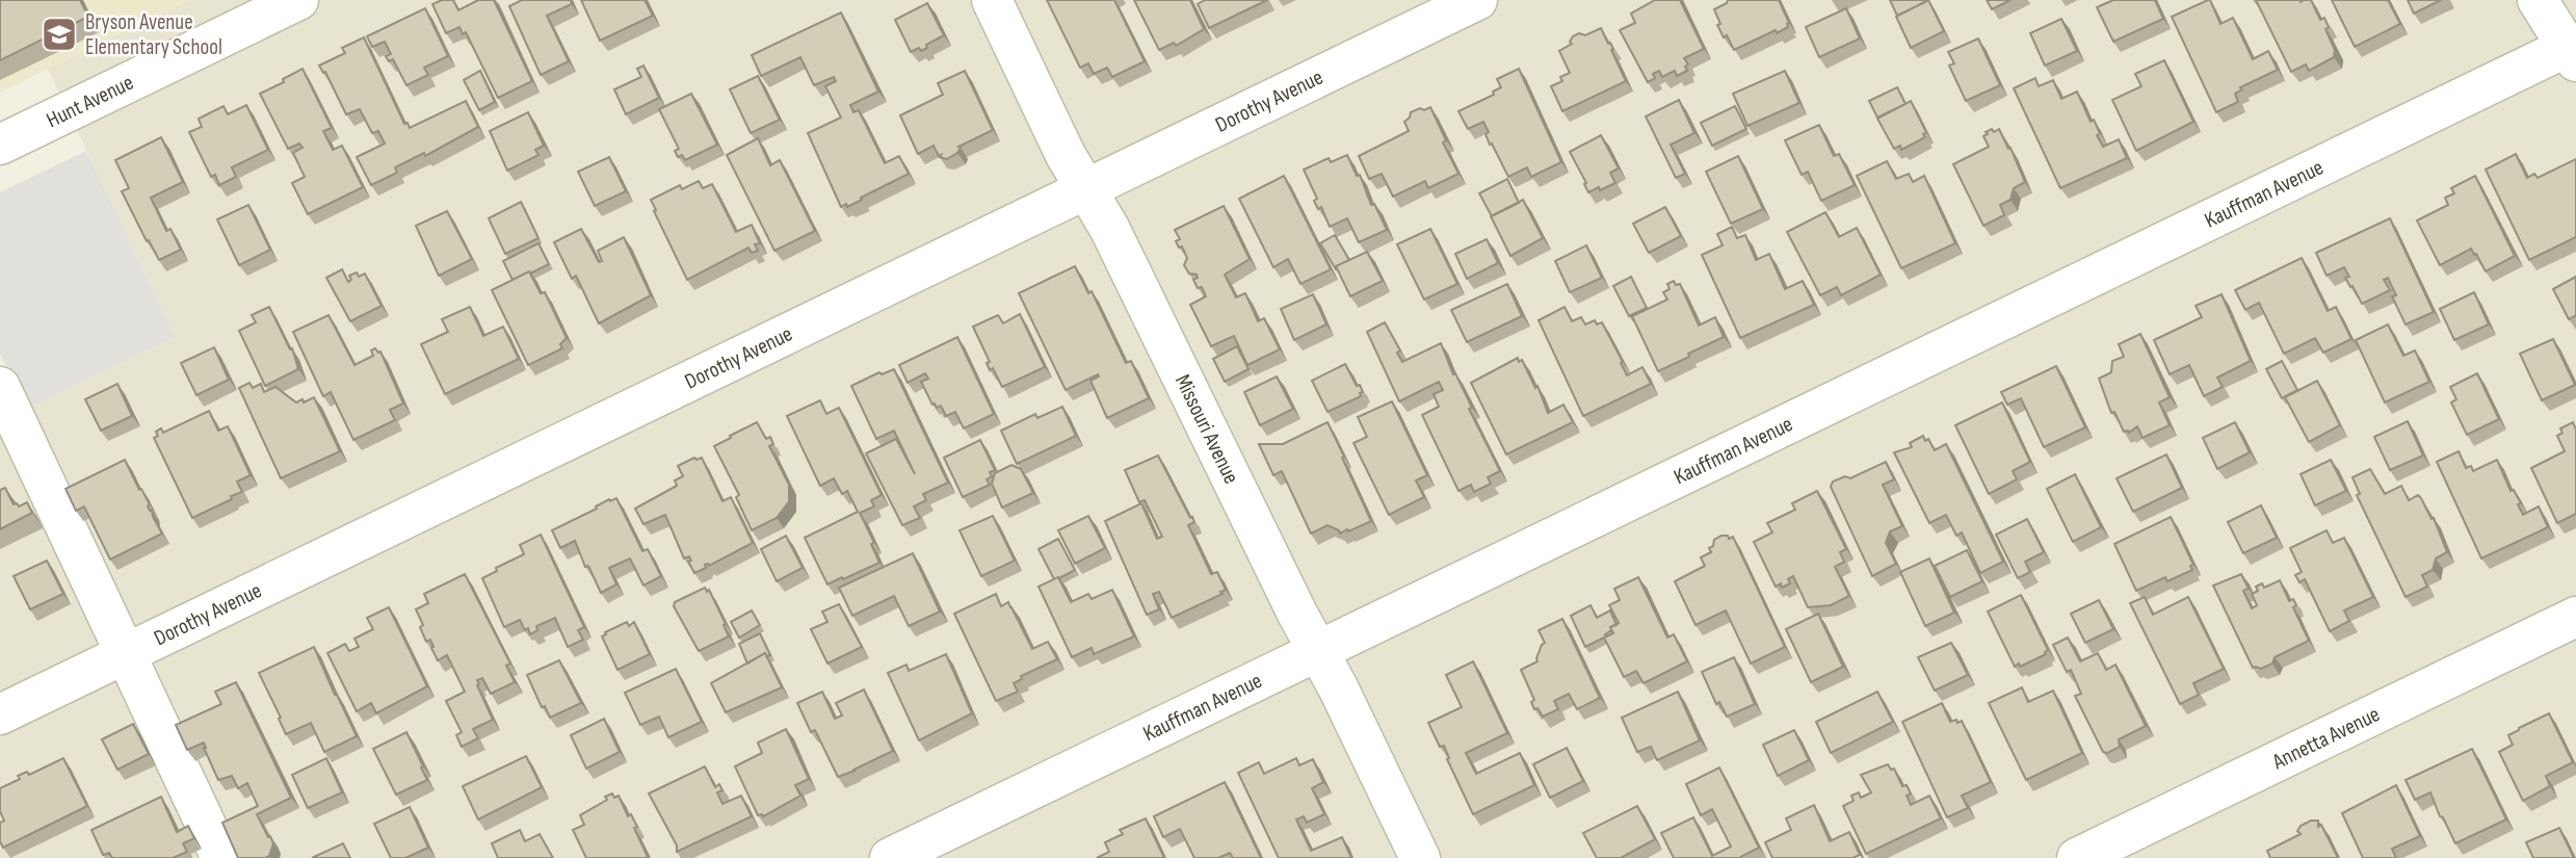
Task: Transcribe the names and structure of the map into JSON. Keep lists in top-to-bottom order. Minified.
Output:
{"streets":{"street":["Hunt Avenue","Dorothy Avenue","Kauffman Avenue","Missouri Avenue","Annetta Avenue"]},"crossings":[["Dorothy Avenue","Missouri Avenue"],["Kauffman Avenue","Missouri Avenue"]],"places":{"school or university":["Bryson Avenue Elementary School"]}}
